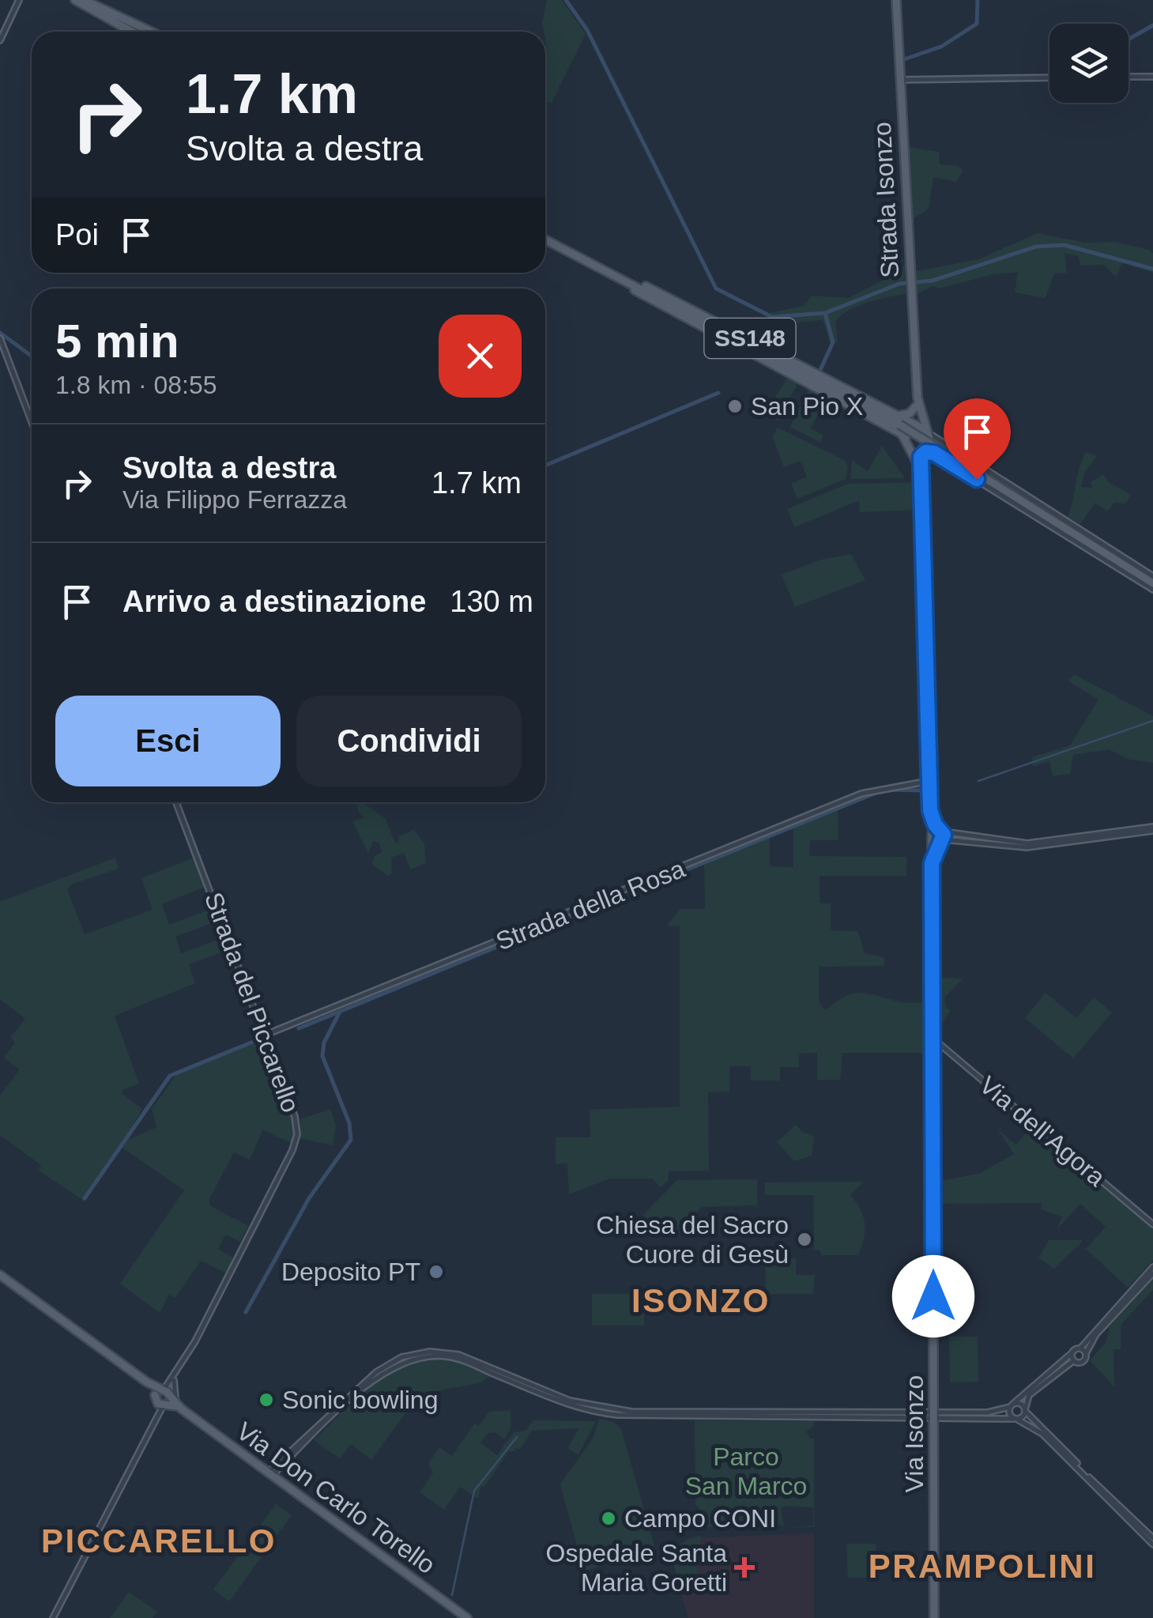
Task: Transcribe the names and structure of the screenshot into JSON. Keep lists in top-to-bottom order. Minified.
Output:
{"streets":{"main road":["Strada Isonzo","Via Isonzo","Via Don Carlo Torello"],"street":["Strada della Rosa","Strada del Piccarello","Via dell'Agora"]},"crossings":[["Strada della Rosa","Strada del Piccarello"],["Strada del Piccarello","Via Don Carlo Torello"],["Via dell'Agora","Via Isonzo"]],"districts":["ISONZO","PICCARELLO","PRAMPOLINI"],"parks":["Parco San Marco"],"places":{"other":["San Pio X","Chiesa del Sacro Cuore di Gesù","Deposito PT","Sonic bowling","Campo CONI"],"health":["Ospedale Santa Maria Goretti"]},"page":{"turn":["1.7 km","Svolta a destra"],"then":"Poi","heading":["5 min","1.8 km · 08:55"],"list":[{"name":"Svolta a destra","note":"Via Filippo Ferrazza","value":"1.7 km"},{"name":"Arrivo a destinazione","value":"130 m"}],"buttons":["Esci","Condividi"]}}
